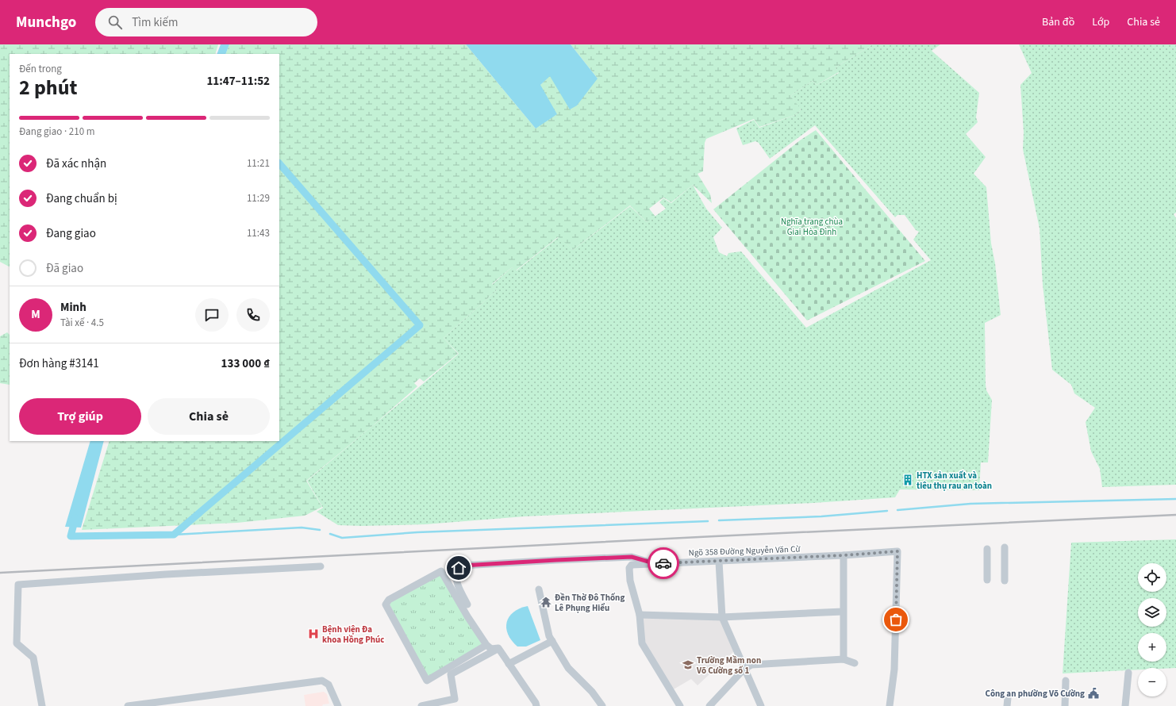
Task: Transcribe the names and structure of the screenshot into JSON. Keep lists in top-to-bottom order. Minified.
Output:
{"streets":{"street":["Ngõ 358 Đường Nguyễn Văn Cừ"]},"parks":["Nghĩa trang chùa Giai Hòa Đình"],"places":{"building":["HTX sản xuất và tiêu thụ rau an toàn"],"temple":["Đền Thờ Đô Thống Lê Phụng Hiểu"],"hospital":["Bệnh viện Đa khoa Hồng Phúc"],"school or university":["Trường Mầm non Võ Cường số 1"],"public building":["Công an phường Võ Cường"]},"page":{"header":"Munchgo","search":"Tìm kiếm","nav":["Bản đồ","Lớp","Chia sẻ"],"heading":["2 phút","Đến trong","11:47–11:52"],"panel":["Minh","Tài xế · 4.5","Đơn hàng #3141","133 000 ₫"],"bar":"Đang giao · 210 m","list":[["Đã xác nhận","11:21"],["Đang chuẩn bị","11:29"],["Đang giao","11:43"],"Đã giao"],"round":"M","buttons":["Trợ giúp","Chia sẻ"],"map_buttons":["+","−"]}}
